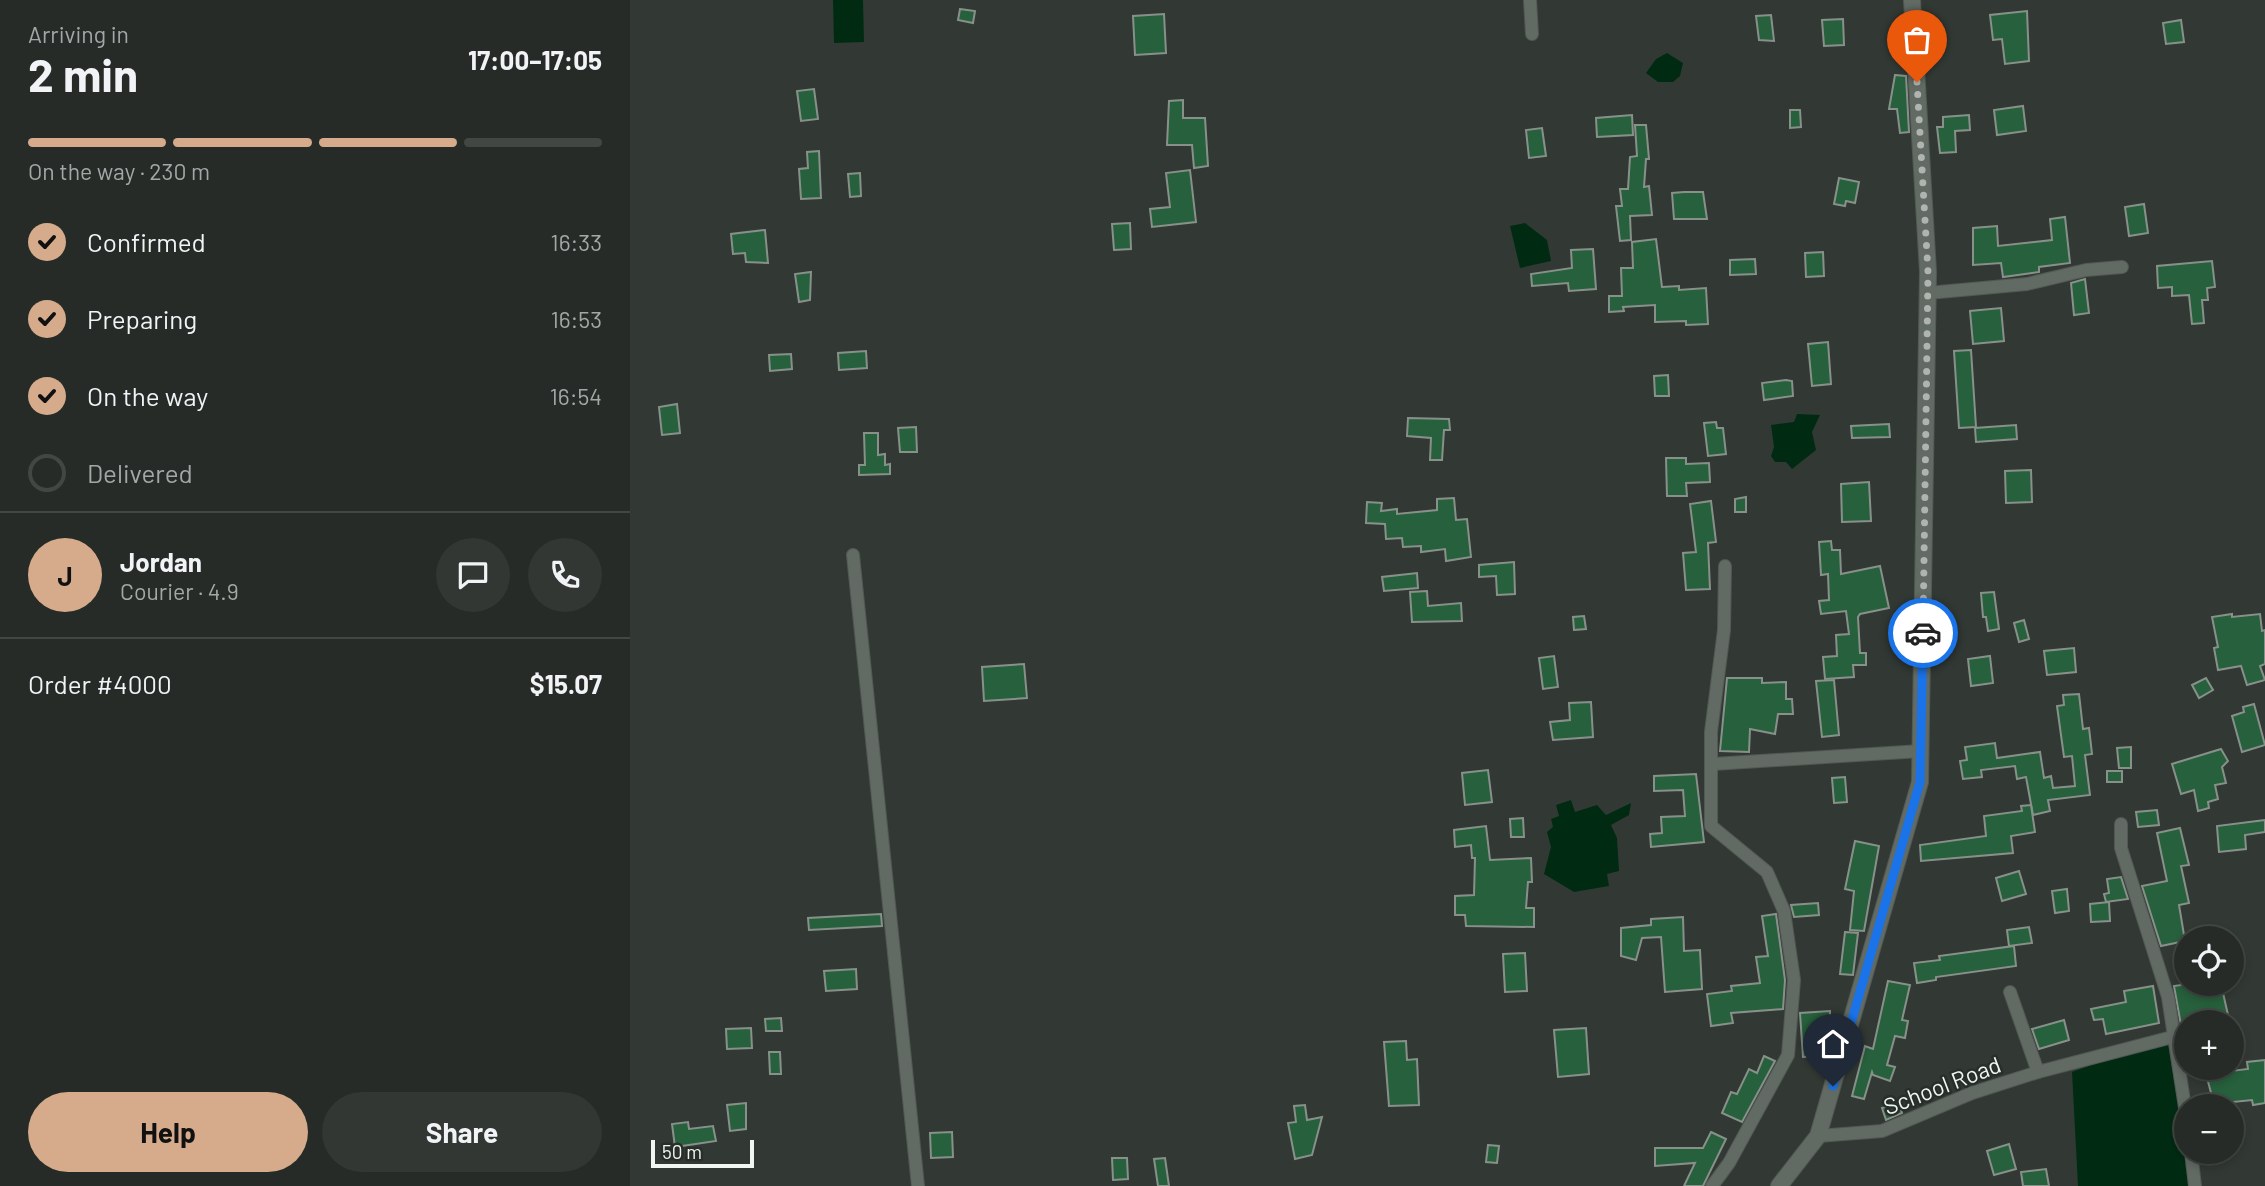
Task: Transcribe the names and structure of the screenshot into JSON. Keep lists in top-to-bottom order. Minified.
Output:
{"streets":{"street":["School Road"]},"scale_bar":"50 m","page":{"heading":["2 min","Arriving in","17:00–17:05"],"panel":["Jordan","Courier · 4.9","Order #4000","$15.07"],"bar":"On the way · 230 m","list":[["Confirmed","16:33"],["Preparing","16:53"],["On the way","16:54"],"Delivered"],"round":"J","map_buttons":["+","−"],"buttons":["Help","Share"],"scale":"50 m"}}
